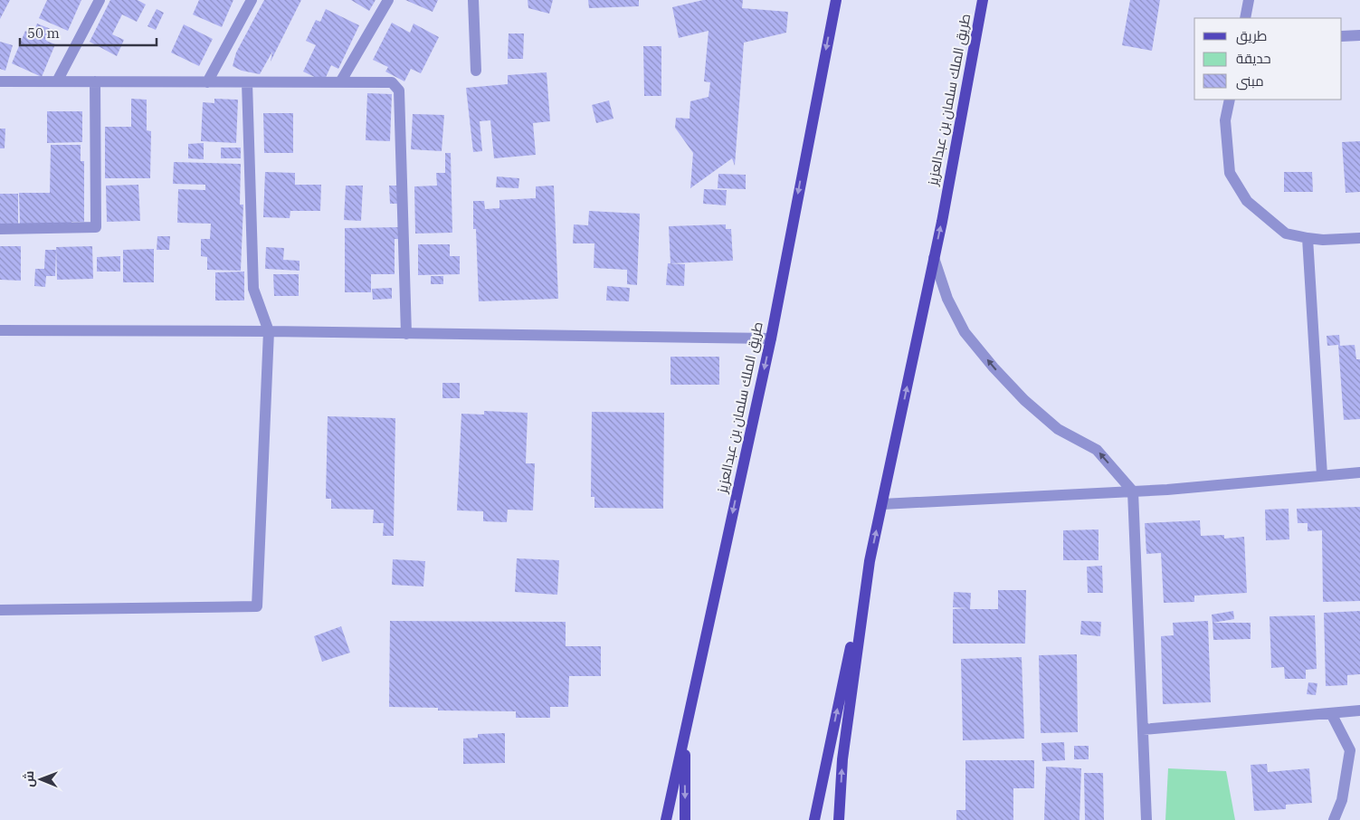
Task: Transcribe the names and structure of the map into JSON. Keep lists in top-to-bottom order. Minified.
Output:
{"streets":{"main road":["طريق الملك سلمان بن عبدالعزيز"]},"legend":["طريق","حديقة","مبنى"],"scale_bar":"50 m","north":"left"}
